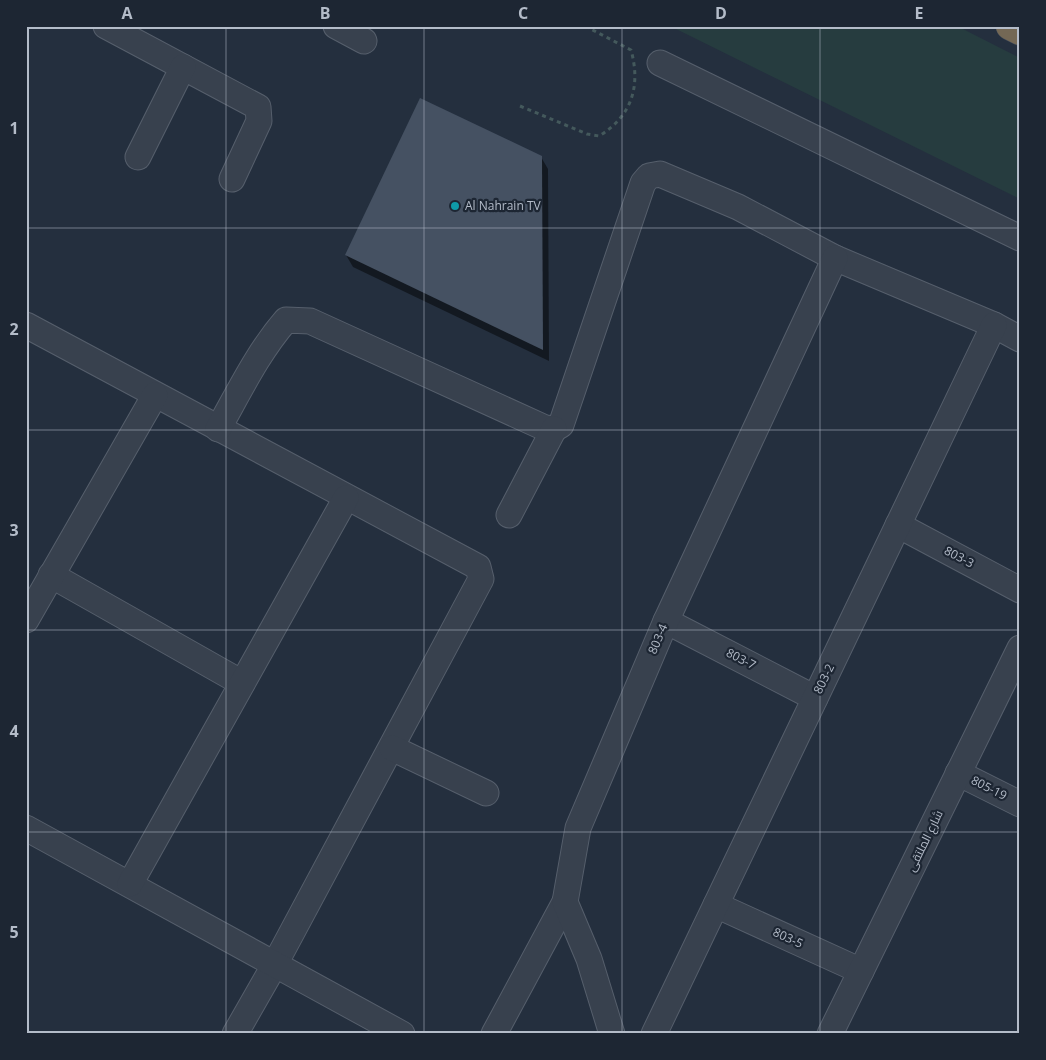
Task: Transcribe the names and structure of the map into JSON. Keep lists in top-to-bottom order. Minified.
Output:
{"streets":{"street":["803-3","803-4","803-7","803-2","805-19","شارع الملتقى","803-5"]},"crossings":[["803-3","803-2"],["803-4","803-7"],["803-7","803-2"],["803-2","803-5"],["805-19","شارع الملتقى"],["شارع الملتقى","803-5"]],"places":["Al Nahrain TV"],"grid":{"columns":["A","B","C","D","E"],"rows":["1","2","3","4","5"]}}
